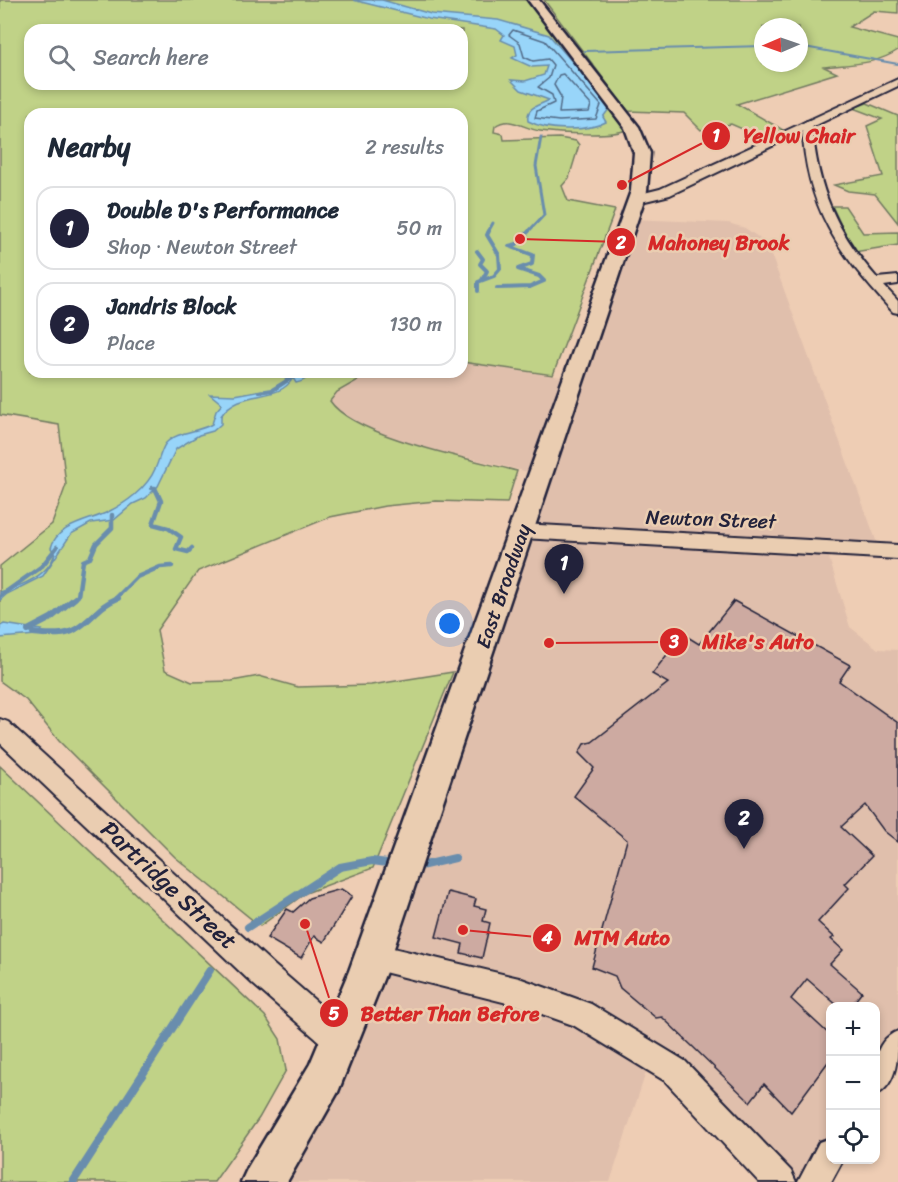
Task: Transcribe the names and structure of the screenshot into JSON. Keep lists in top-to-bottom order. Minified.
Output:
{"streets":{"main road":["East Broadway"],"street":["Newton Street","Partridge Street"]},"crossings":[["Newton Street","East Broadway"],["East Broadway","Partridge Street"]],"places":["Yellow Chair","Mahoney Brook","Mike's Auto","Better Than Before","MTM Auto"],"north":"left","page":{"search":"Search here","heading":["Nearby","2 results"],"list":[{"mark":"1","name":"Double D's Performance","note":"Shop · Newton Street","value":"50 m"},{"mark":"2","name":"Jandris Block","note":"Place","value":"130 m"}],"pins":["1","2"],"map_buttons":["+","−"]}}
